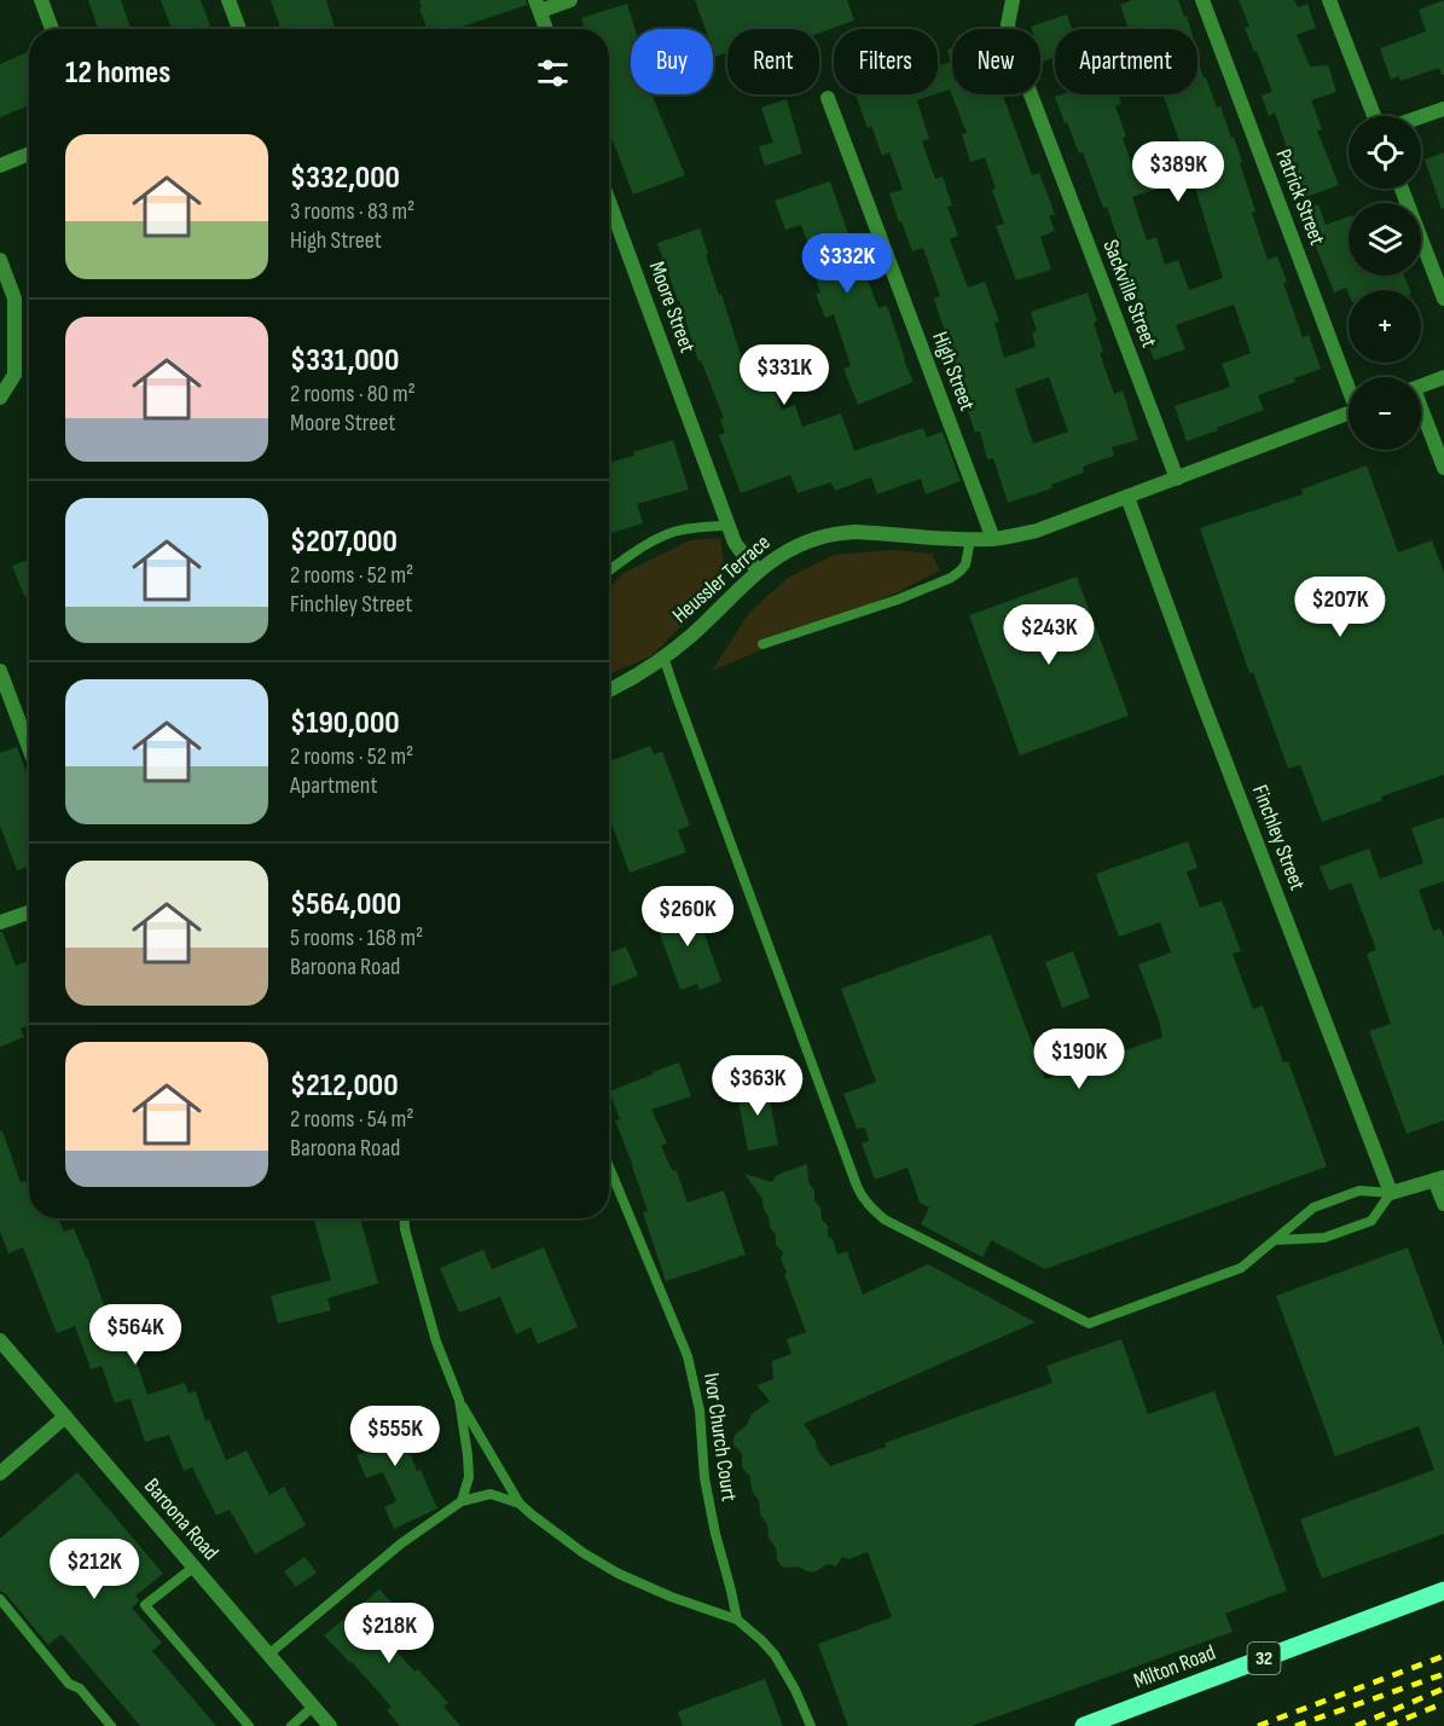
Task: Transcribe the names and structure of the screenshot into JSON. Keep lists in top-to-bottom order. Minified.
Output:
{"streets":{"main road":["32","Milton Road"],"street":["Patrick Street","Sackville Street","Moore Street","High Street","Heussler Terrace","Finchley Street","Baroona Road"],"lane":["Ivor Church Court"]},"crossings":[["Sackville Street","Heussler Terrace"],["Moore Street","Heussler Terrace"],["High Street","Heussler Terrace"],["Heussler Terrace","Finchley Street"]],"page":{"chip":["Buy","Rent","Filters","New","Apartment"],"heading":"12 homes","map_buttons":["+","−"],"list":[{"name":"$332,000","note":"3 rooms · 83 m² · High Street"},{"name":"$331,000","note":"2 rooms · 80 m² · Moore Street"},{"name":"$207,000","note":"2 rooms · 52 m² · Finchley Street"},{"name":"$190,000","note":"2 rooms · 52 m² · Apartment"},{"name":"$564,000","note":"5 rooms · 168 m² · Baroona Road"},{"name":"$212,000","note":"2 rooms · 54 m² · Baroona Road"}],"price":["$389K","$332K","$331K","$207K","$243K","$260K","$190K","$363K","$564K","$555K","$212K","$218K"]}}
